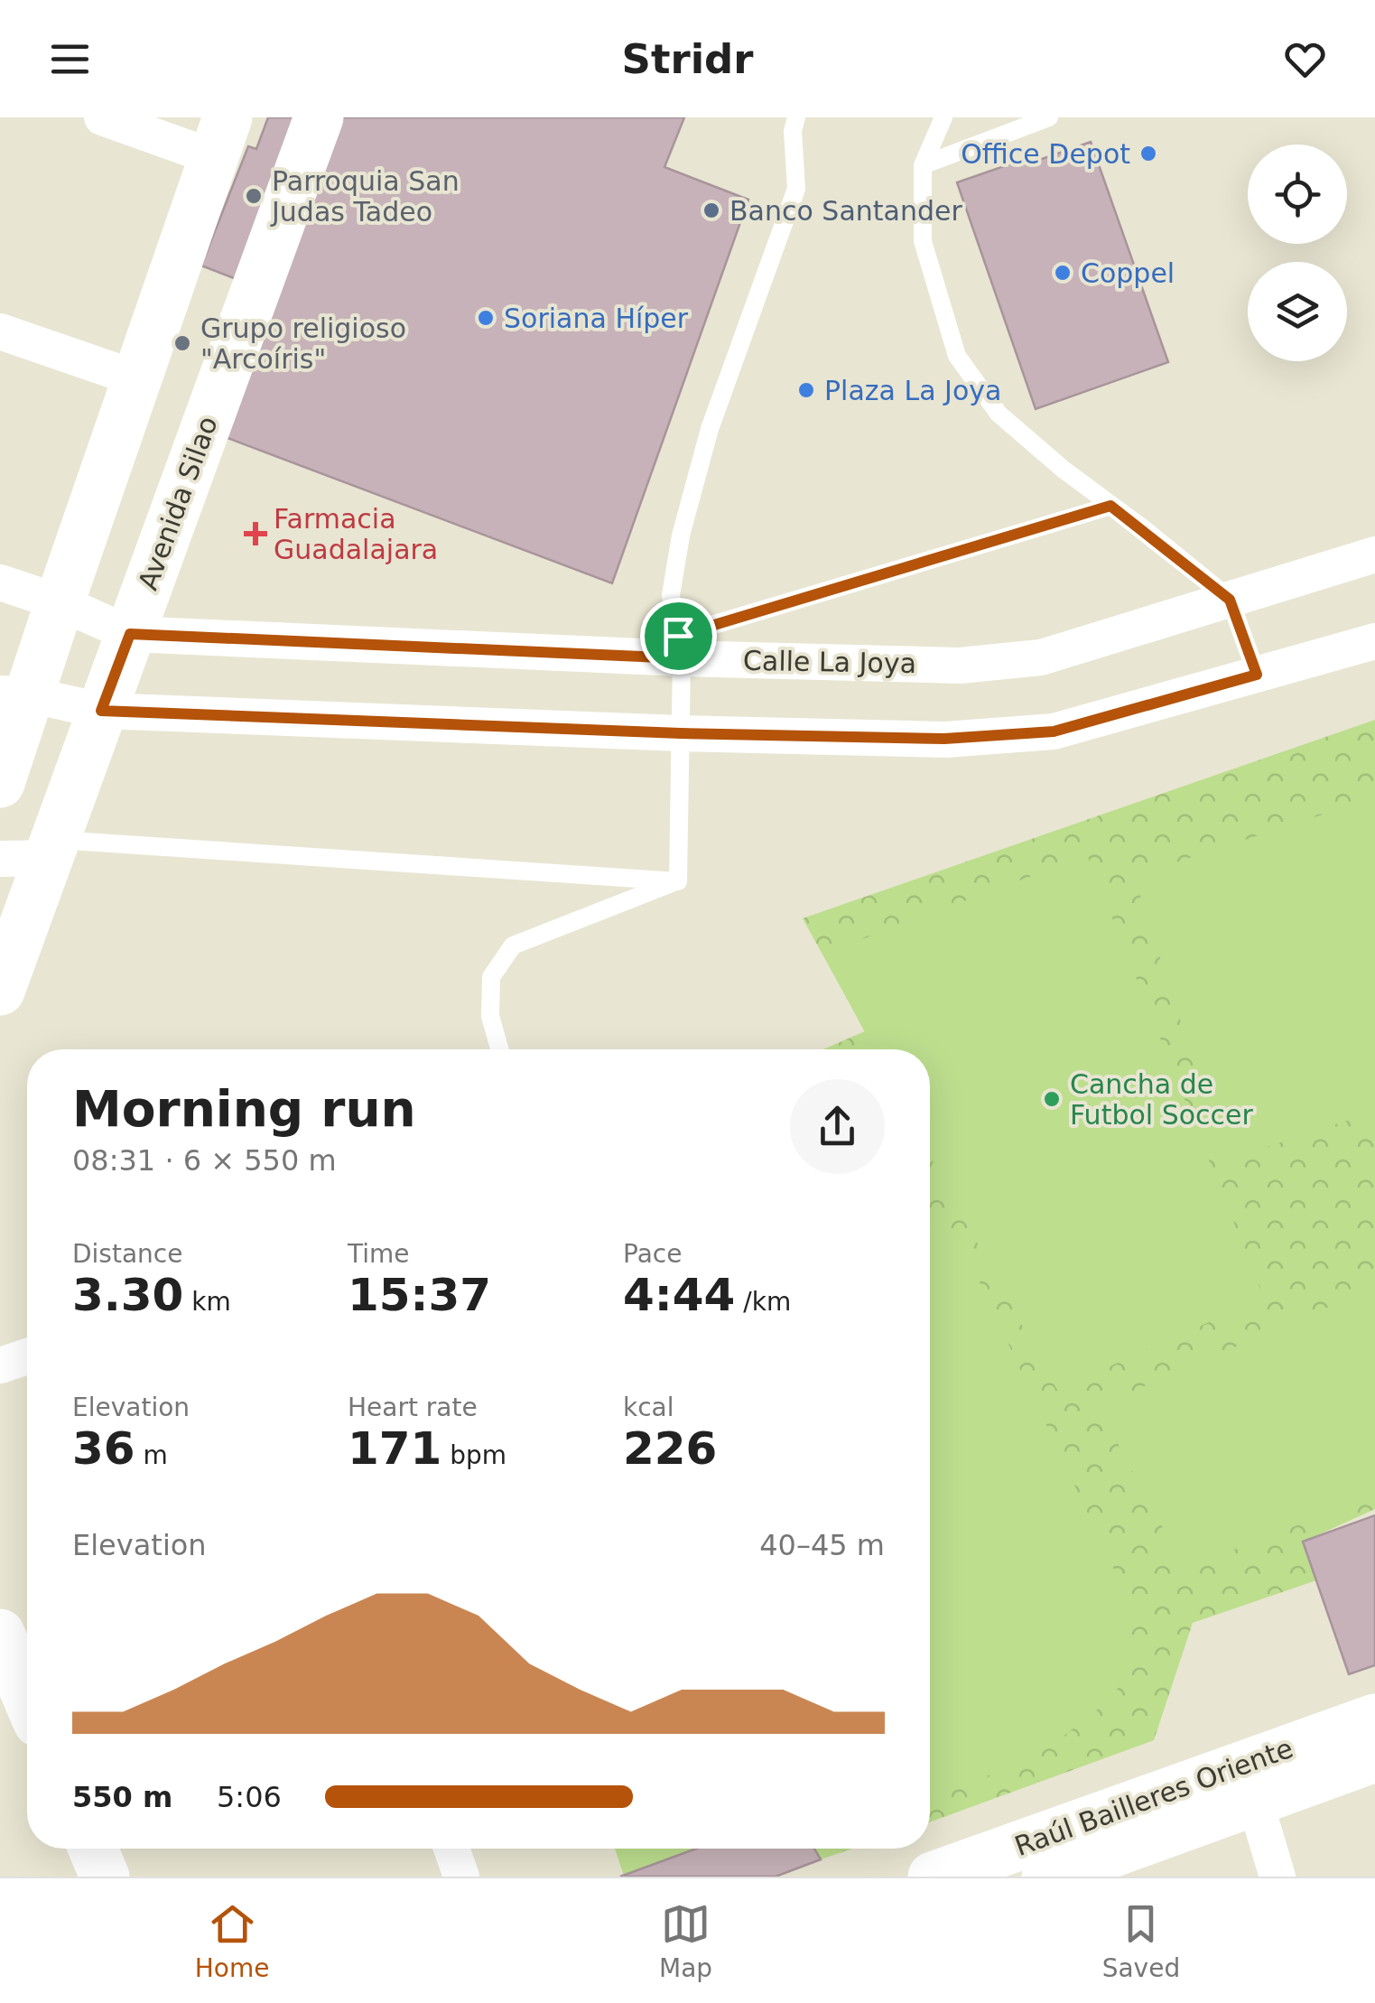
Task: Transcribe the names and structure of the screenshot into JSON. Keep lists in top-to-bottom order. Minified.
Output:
{"streets":{"street":["Avenida Silao","Calle La Joya","Raúl Bailleres Oriente"]},"crossings":[["Avenida Silao","Calle La Joya"]],"places":{"other":["Office Depot","Parroquia San Judas Tadeo","Banco Santander","Coppel","Soriana Híper","Grupo religioso \"Arcoíris\"","Plaza La Joya","Cancha de Futbol Soccer"],"health":["Farmacia Guadalajara"]},"page":{"header":"Stridr","heading":["Morning run","08:31 · 6 × 550 m"],"stats":[["Distance","3.30 km"],["Time","15:37"],["Pace","4:44 /km"],["Elevation","36 m"],["Heart rate","171 bpm"],["kcal","226"]],"chart":["Elevation","40–45 m"],"list":[{"name":"550 m","note":"5:06"}],"tabs":["Home","Map","Saved"]}}
